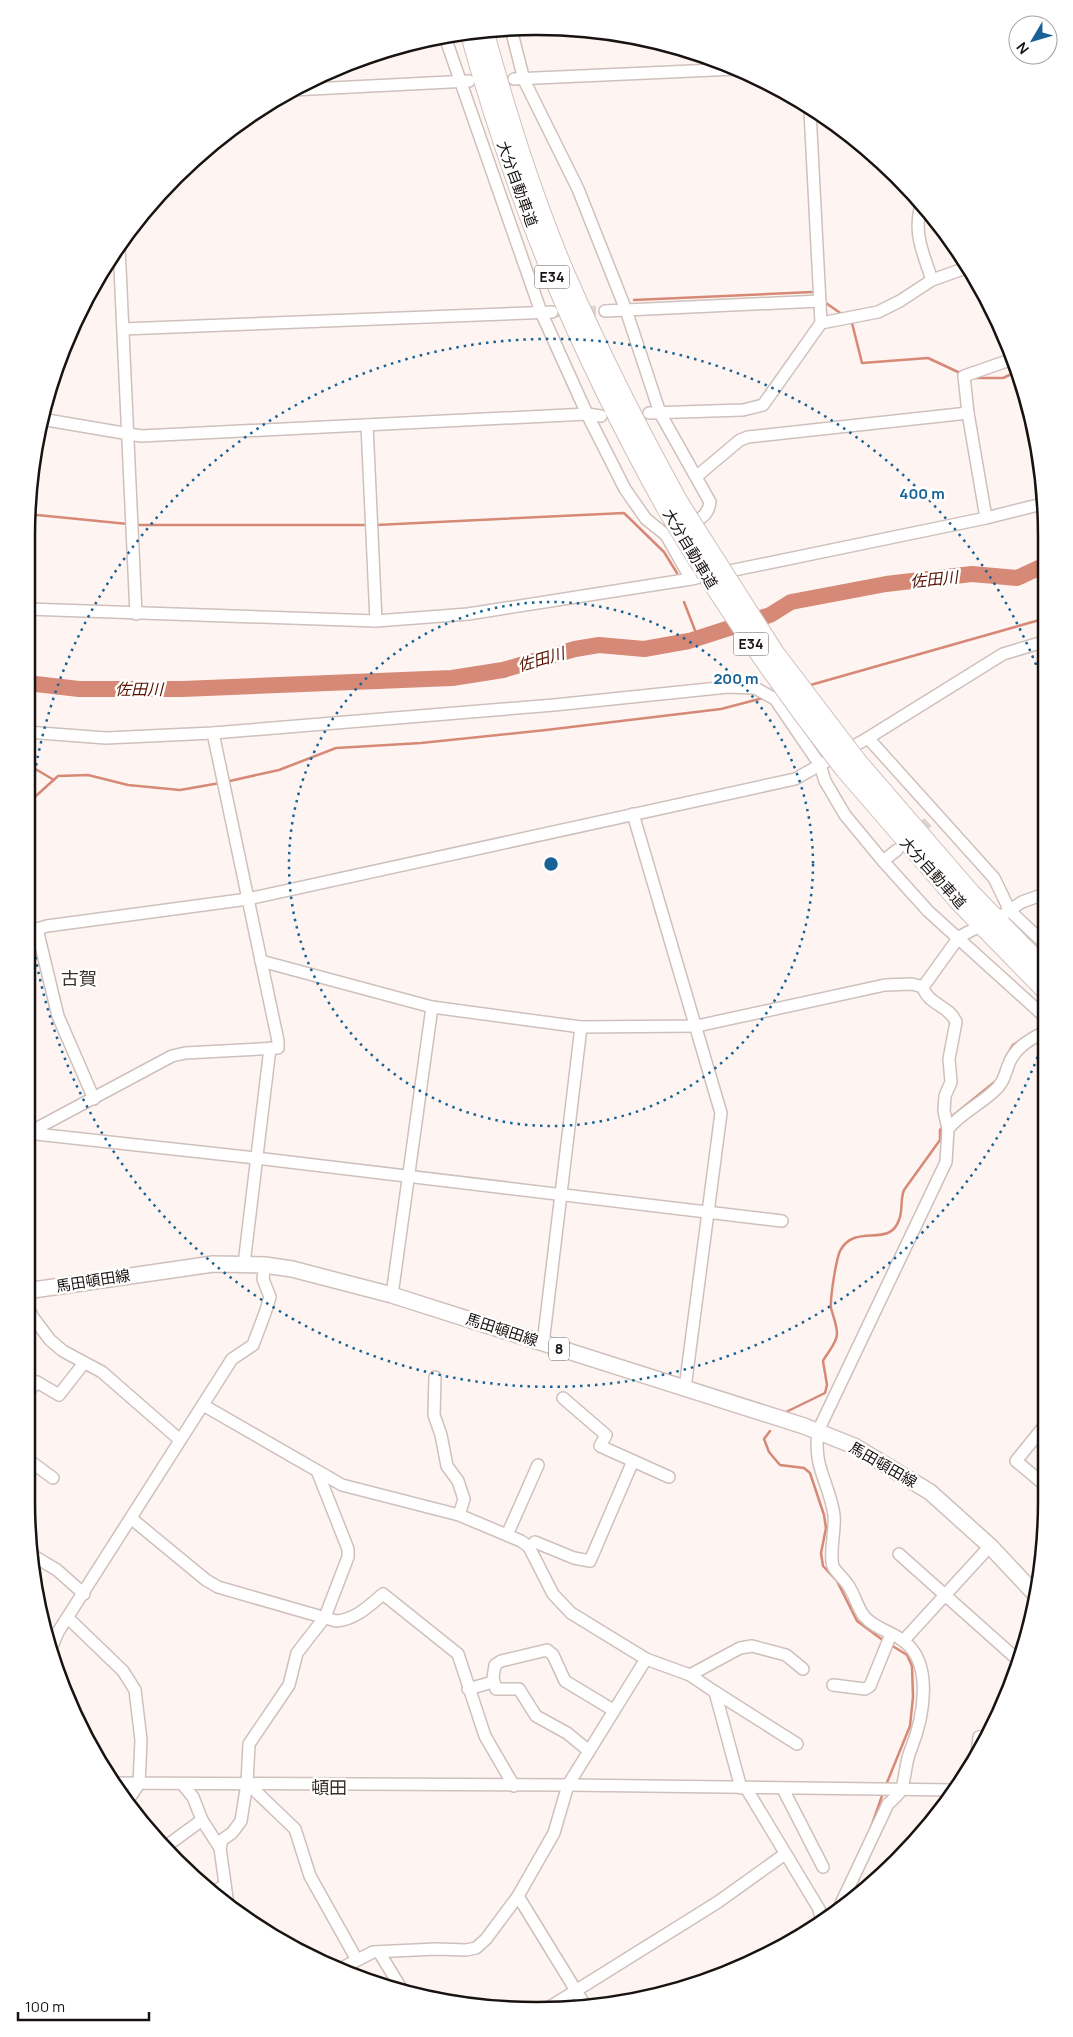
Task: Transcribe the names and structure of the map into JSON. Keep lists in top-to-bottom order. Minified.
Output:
{"streets":{"highway":["大分自動車道","E34"],"main road":["馬田頓田線","8"]},"districts":["古賀","頓田"],"water":["佐田川"],"scale_bar":"100 m","north":"bottom left","rings":["400 m","200 m"]}
